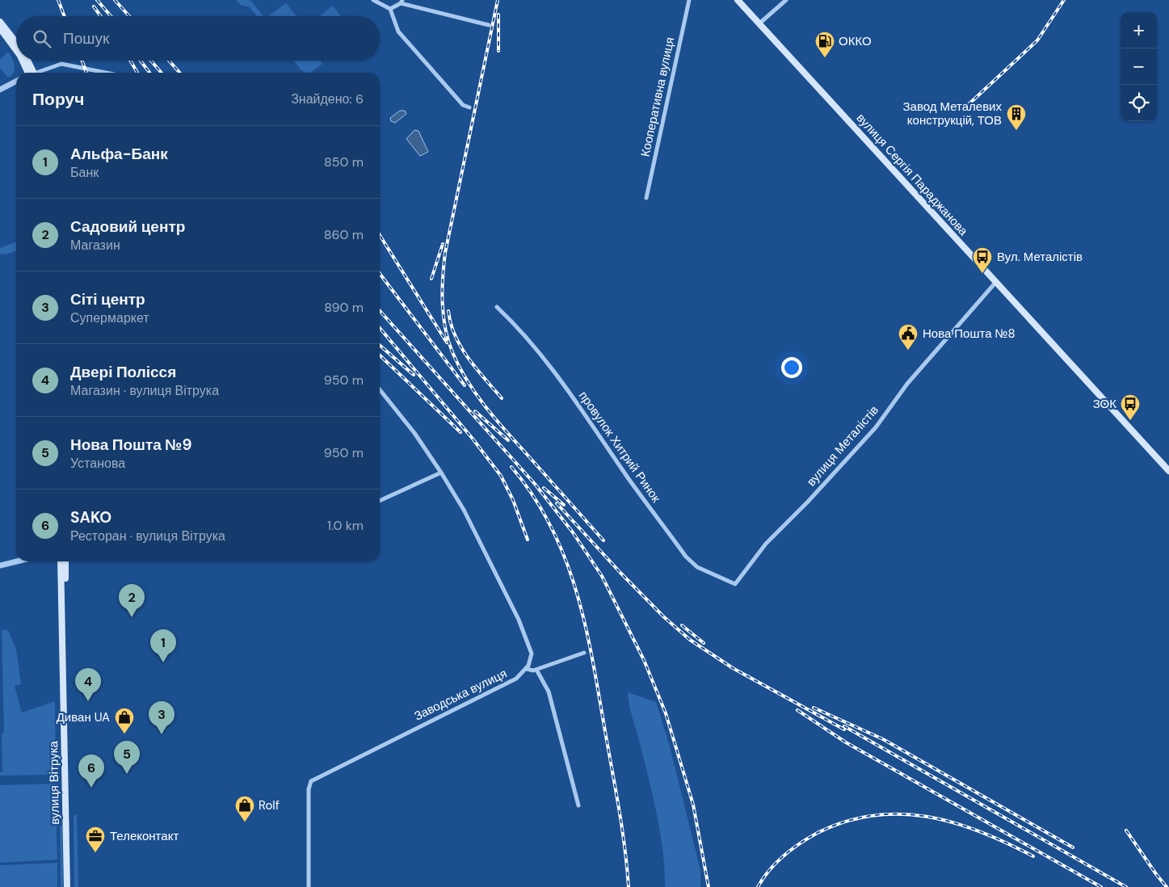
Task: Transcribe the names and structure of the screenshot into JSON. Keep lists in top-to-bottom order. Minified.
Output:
{"streets":{"main road":["вулиця Сергія Параджанова","вулиця Вітрука"],"street":["Кооперативна вулиця","вулиця Металістів","провулок Хитрий Ринок","Заводська вулиця"]},"crossings":[["вулиця Сергія Параджанова","вулиця Металістів"],["вулиця Металістів","провулок Хитрий Ринок"]],"places":{"fuel station":["ОККО"],"building":["Завод Металевих конструкцій, ТОВ"],"bus stop":["Вул. Металістів","ЗОК"],"public building":["Нова Пошта №8"],"shop":["Диван UA","Rolf"],"office":["Телеконтакт"]},"page":{"map_buttons":["+","−"],"search":"Пошук","heading":["Поруч","Знайдено: 6"],"list":[{"mark":"1","name":"Альфа-Банк","note":"Банк","value":"850 m"},{"mark":"2","name":"Садовий центр","note":"Магазин","value":"860 m"},{"mark":"3","name":"Сіті центр","note":"Супермаркет","value":"890 m"},{"mark":"4","name":"Двері Полісся","note":"Магазин · вулиця Вітрука","value":"950 m"},{"mark":"5","name":"Нова Пошта №9","note":"Установа","value":"950 m"},{"mark":"6","name":"SAKO","note":"Ресторан · вулиця Вітрука","value":"1.0 km"}],"pins":["2","1","4","3","5","6"]}}
